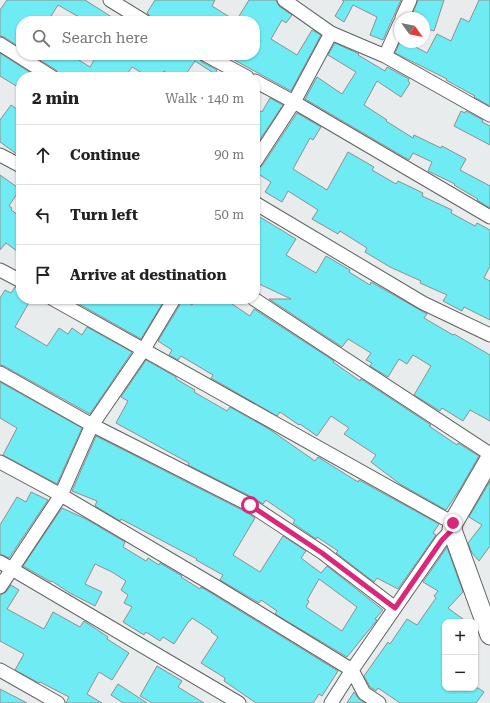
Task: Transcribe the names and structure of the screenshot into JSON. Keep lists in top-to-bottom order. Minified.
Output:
{"north":"bottom right","page":{"search":"Search here","heading":["2 min","Walk · 140 m"],"list":[["Continue","90 m"],["Turn left","50 m"],"Arrive at destination"],"map_buttons":["+","−"]}}
